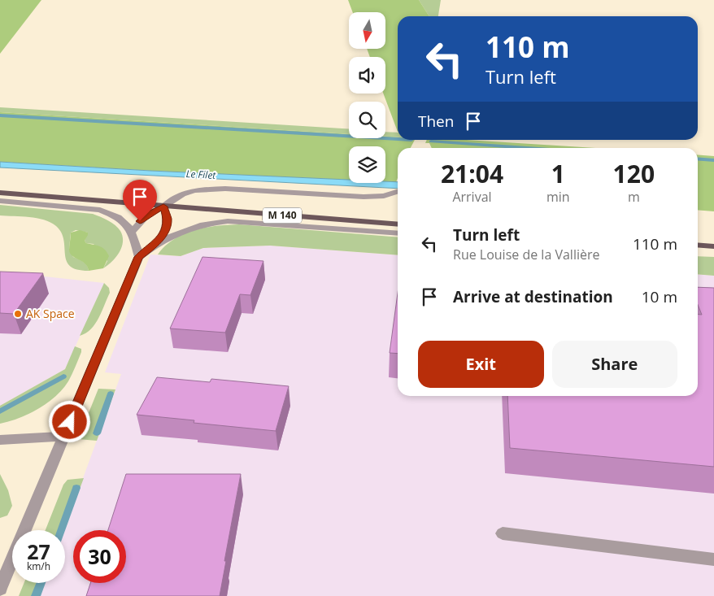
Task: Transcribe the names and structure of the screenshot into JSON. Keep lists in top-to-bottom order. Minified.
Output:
{"streets":{"main road":["M 140"]},"water":["Le Filet"],"places":["AK Space"],"north":"bottom","page":{"turn":["110 m","Turn left"],"then":"Then","eta":["21:04","Arrival","1","min","120","m"],"list":[{"name":"Turn left","note":"Rue Louise de la Vallière","value":"110 m"},{"name":"Arrive at destination","value":"10 m"}],"buttons":["Exit","Share"],"speed":"27 km/h","limit":"30"}}
